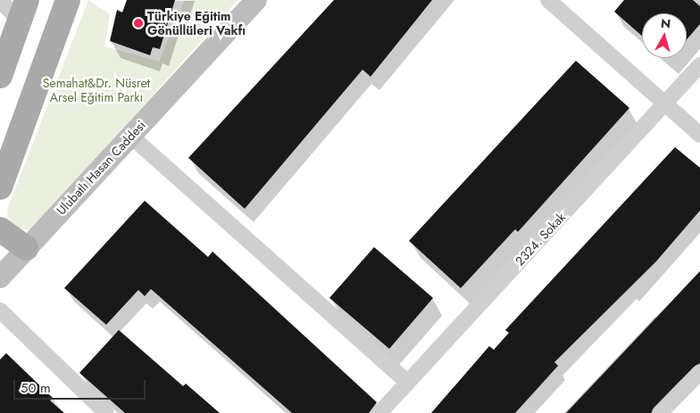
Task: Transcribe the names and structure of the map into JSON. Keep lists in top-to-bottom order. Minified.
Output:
{"streets":{"street":["Ulubatlı Hasan Caddesi","2324. Sokak"]},"parks":["Semahat&Dr. Nüsret Arsel Eğitim Parkı"],"places":["Türkiye Eğitim Gönüllüleri Vakfı"],"scale_bar":"50 m","north":"top"}
